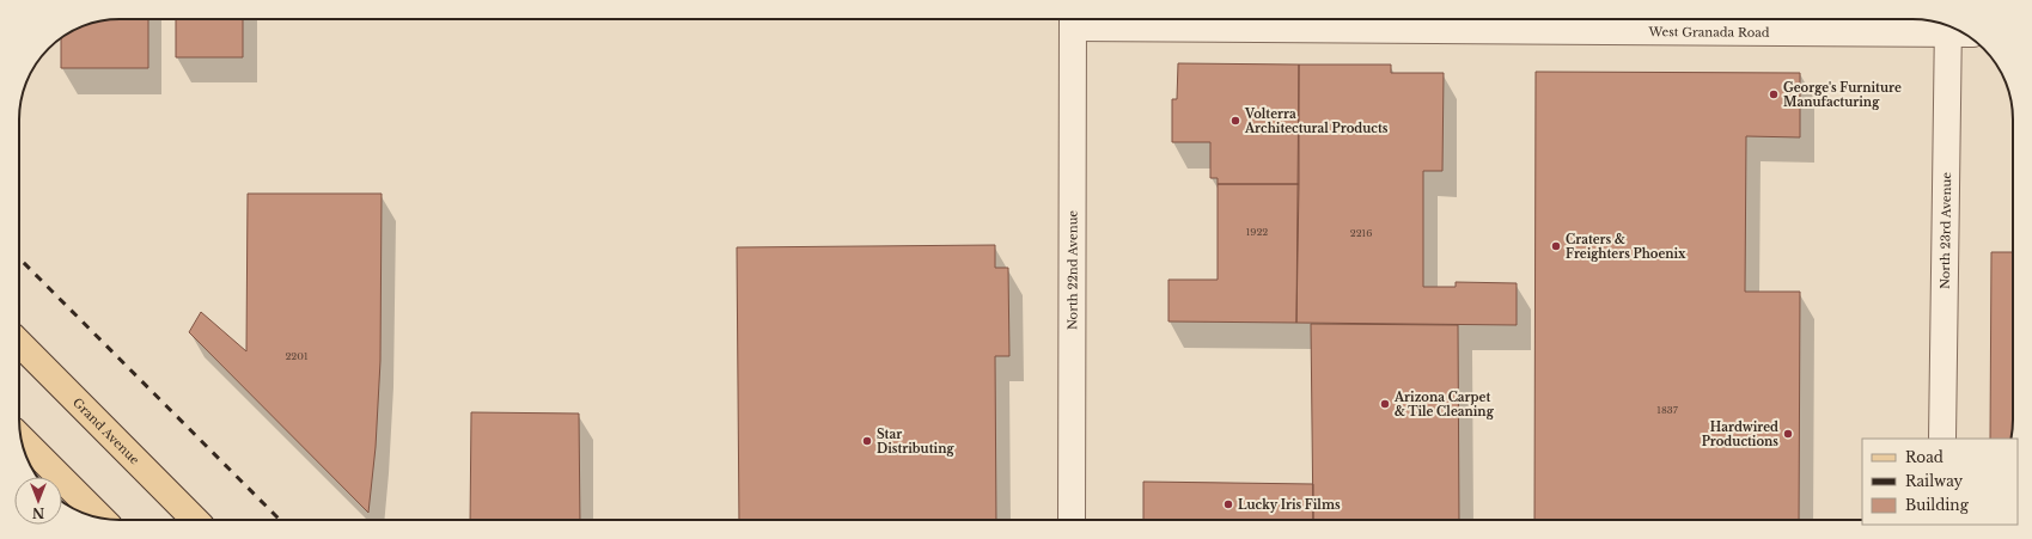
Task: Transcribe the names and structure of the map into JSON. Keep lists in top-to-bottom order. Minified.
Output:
{"streets":{"main road":["Grand Avenue"],"street":["West Granada Road","North 23rd Avenue","North 22nd Avenue"]},"crossings":[["West Granada Road","North 23rd Avenue"],["West Granada Road","North 22nd Avenue"]],"places":["George's Furniture Manufacturing","Volterra Architectural Products","Craters & Freighters Phoenix","Arizona Carpet & Tile Cleaning","Hardwired Productions","Star Distributing","Lucky Iris Films"],"house_numbers":["1922","2216","2201","1837"],"legend":["Road","Railway","Building"],"north":"bottom"}
